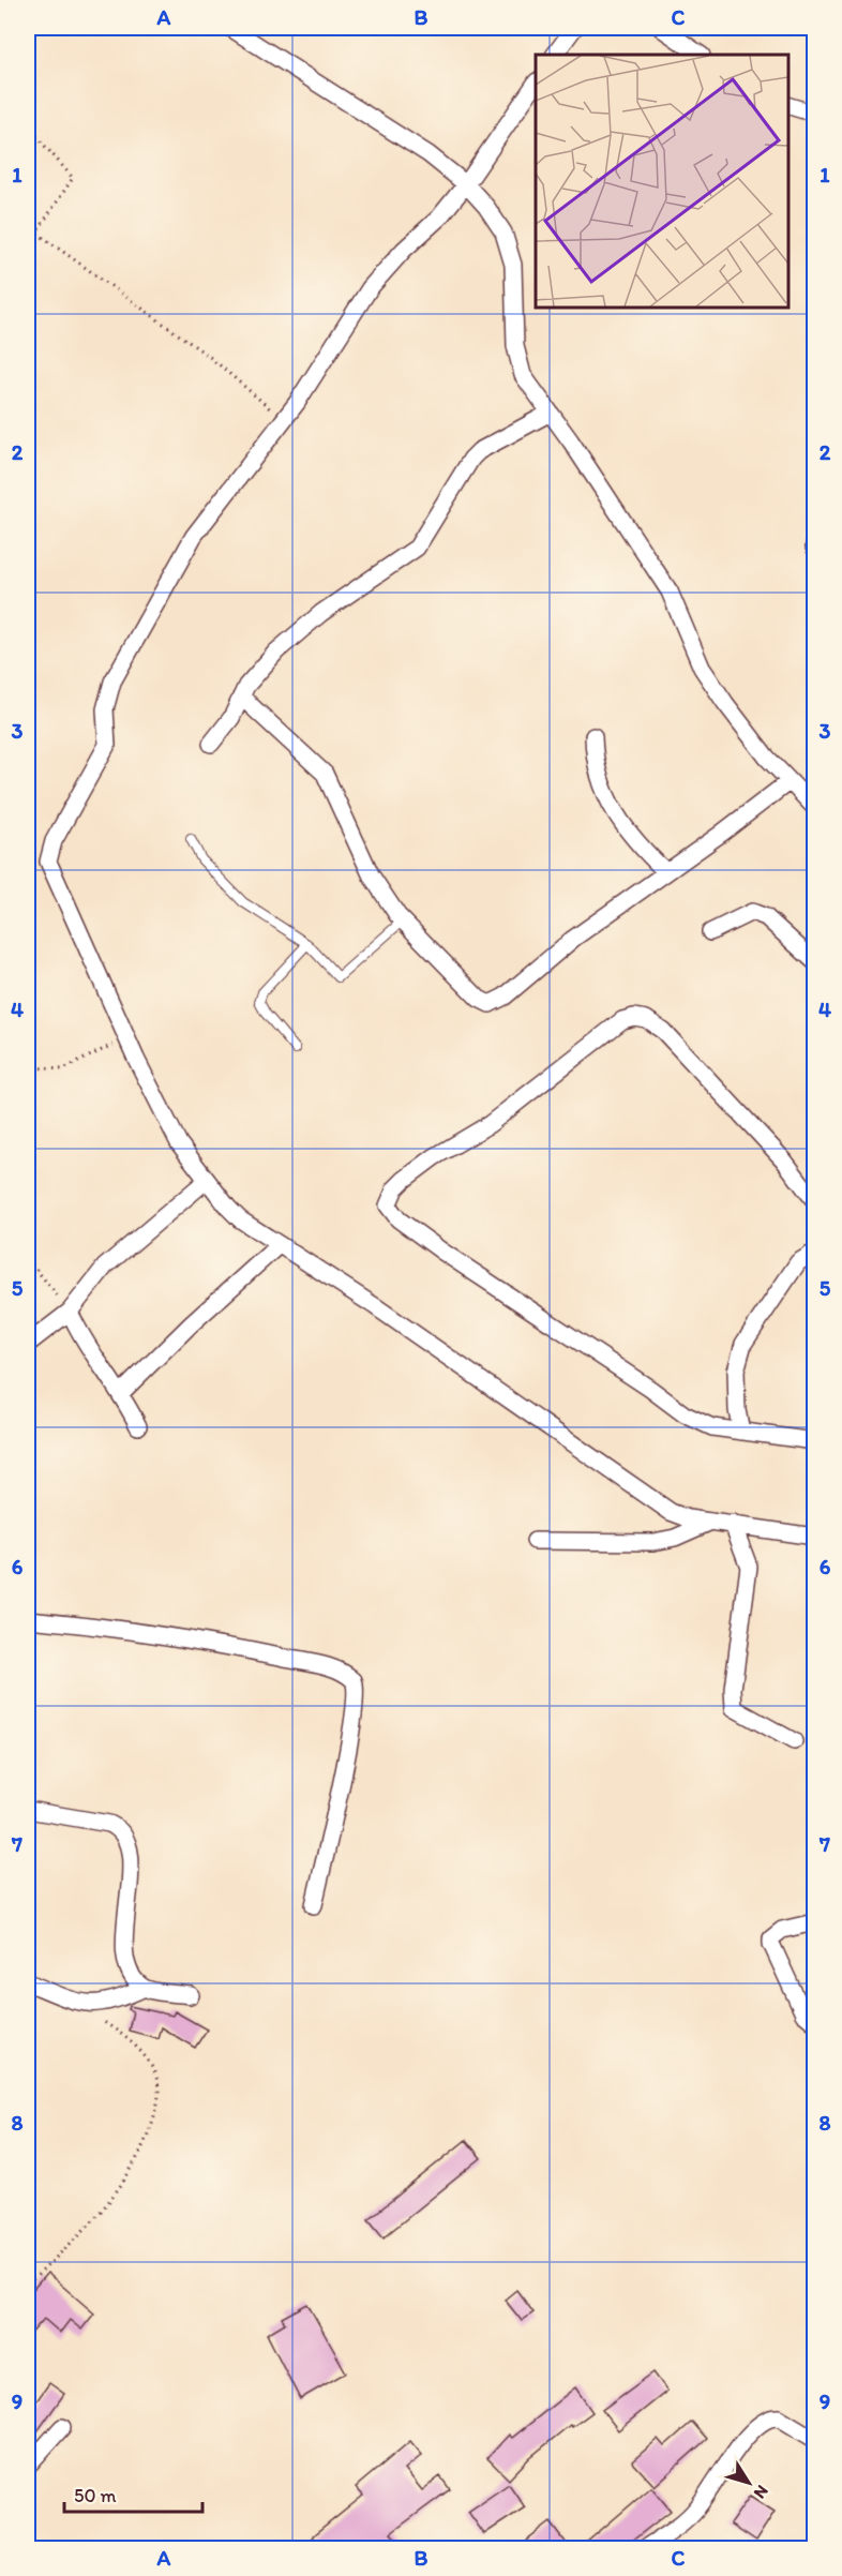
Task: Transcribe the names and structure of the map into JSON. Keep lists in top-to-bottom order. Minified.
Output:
{"scale_bar":"50 m","north":"bottom right","grid":{"columns":["A","B","C"],"rows":["1","2","3","4","5","6","7","8","9"]}}
